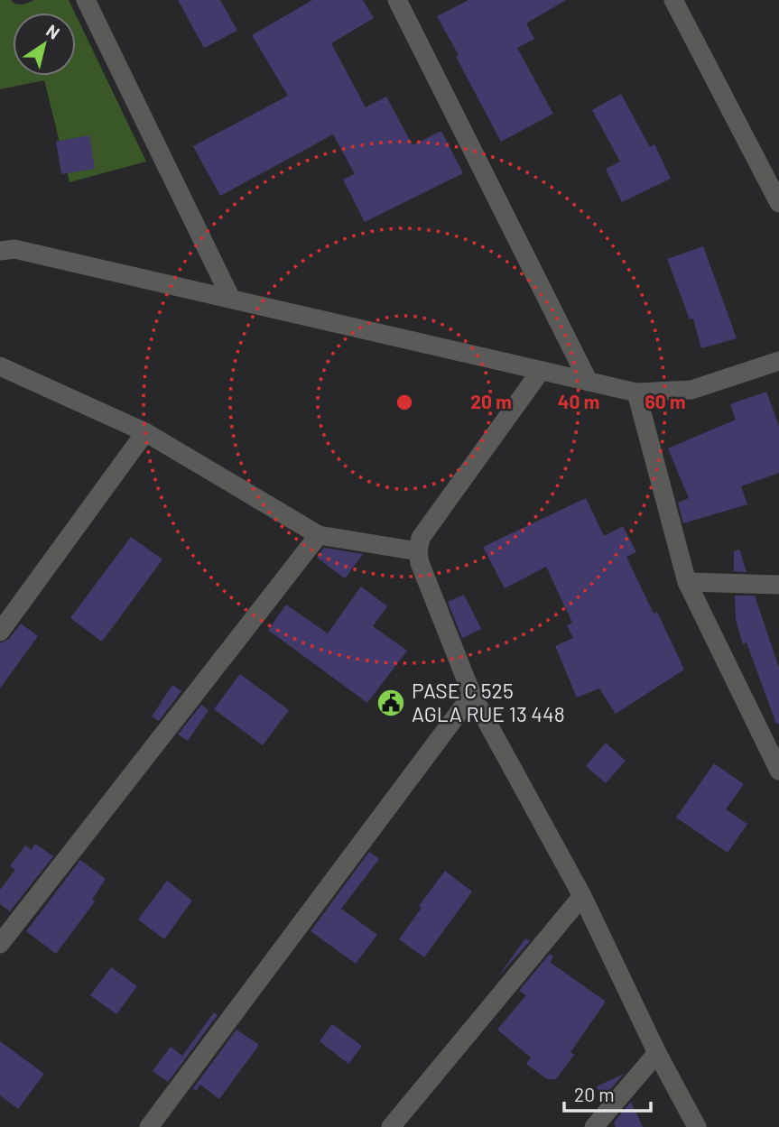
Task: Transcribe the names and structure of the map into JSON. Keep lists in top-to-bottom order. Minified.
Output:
{"places":{"public building":["PASE C 525 AGLA RUE 13 448"]},"scale_bar":"20 m","north":"top right","rings":["20 m","40 m","60 m"]}
